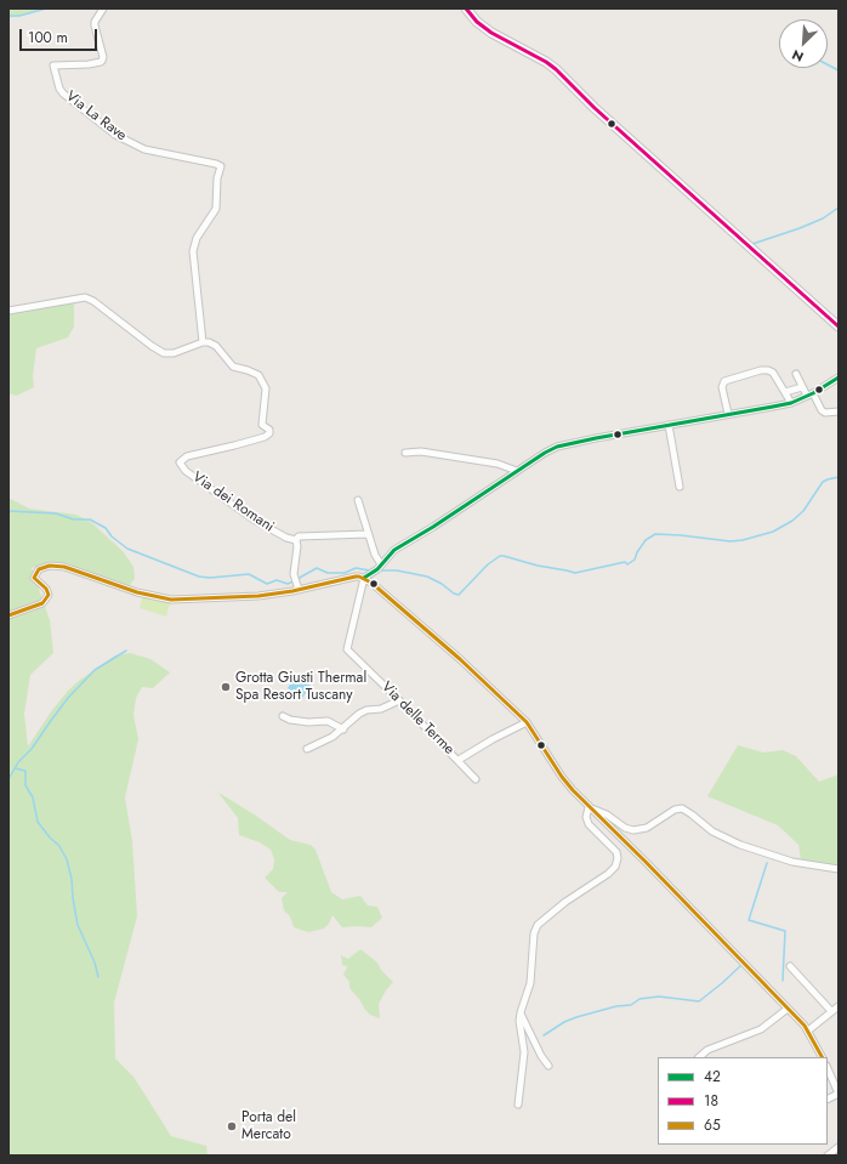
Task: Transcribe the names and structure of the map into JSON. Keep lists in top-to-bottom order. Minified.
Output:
{"streets":{"street":["Via La Rave","Via dei Romani","Via delle Terme"]},"crossings":[["Via La Rave","Via dei Romani"]],"places":["Grotta Giusti Thermal Spa Resort Tuscany","Porta del Mercato"],"lines":["transit line 18","transit line 42","transit line 65"],"legend":["42","18","65"],"scale_bar":"100 m","north":"bottom left"}
